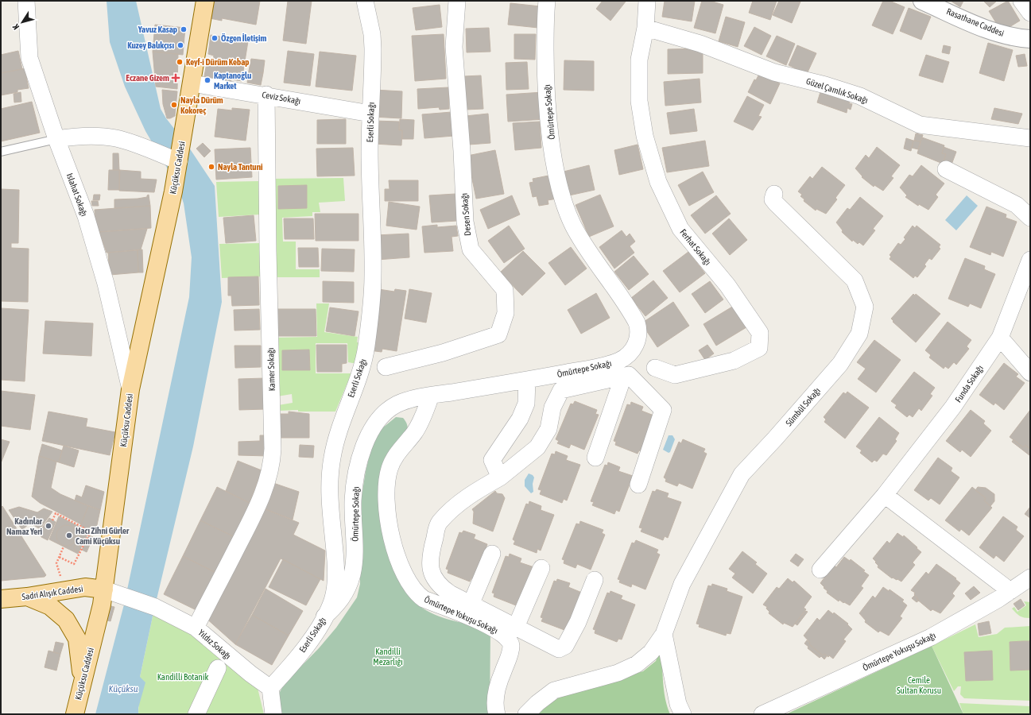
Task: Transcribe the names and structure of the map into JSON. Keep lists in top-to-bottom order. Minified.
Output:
{"streets":{"main road":["Küçüksu Caddesi","Sadri Alışık Caddesi"],"street":["Rasathane Caddesi","Güzel Çamlık Sokağı","Ceviz Sokağı","Ömürtepe Sokağı","Eserli Sokağı","Islahat Sokağı","Desen Sokağı","Ferhat Sokağı","Kamer Sokağı","Funda Sokağı","Sümbül Sokağı","Ömürtepe Yokuşu Sokağı","Yıldız Sokağı"]},"crossings":[["Güzel Çamlık Sokağı","Ferhat Sokağı"],["Ceviz Sokağı","Eserli Sokağı"],["Ceviz Sokağı","Küçüksu Caddesi"],["Ceviz Sokağı","Kamer Sokağı"],["Ömürtepe Sokağı","Eserli Sokağı"],["Ömürtepe Sokağı","Ömürtepe Yokuşu Sokağı"],["Eserli Sokağı","Yıldız Sokağı"],["Küçüksu Caddesi","Islahat Sokağı"],["Küçüksu Caddesi","Sadri Alışık Caddesi"],["Küçüksu Caddesi","Yıldız Sokağı"],["Kamer Sokağı","Yıldız Sokağı"],["Sadri Alışık Caddesi","Yıldız Sokağı"]],"water":["Küçüksu"],"parks":["Kandilli Mezarlığı","Kandilli Botanik","Cemile Sultan Korusu"],"places":{"other":["Yavuz Kasap","Özgen İletişim","Kuzey Balıkçısı","Keyf-i Dürüm Kebap","Kaptanoğlu Market","Nayla Dürüm Kokoreç","Nayla Tantuni","Kadınlar Namaz Yeri","Hacı Zihni Gürler Cami Küçüksu"],"health":["Eczane Gizem"]},"north":"bottom left"}
